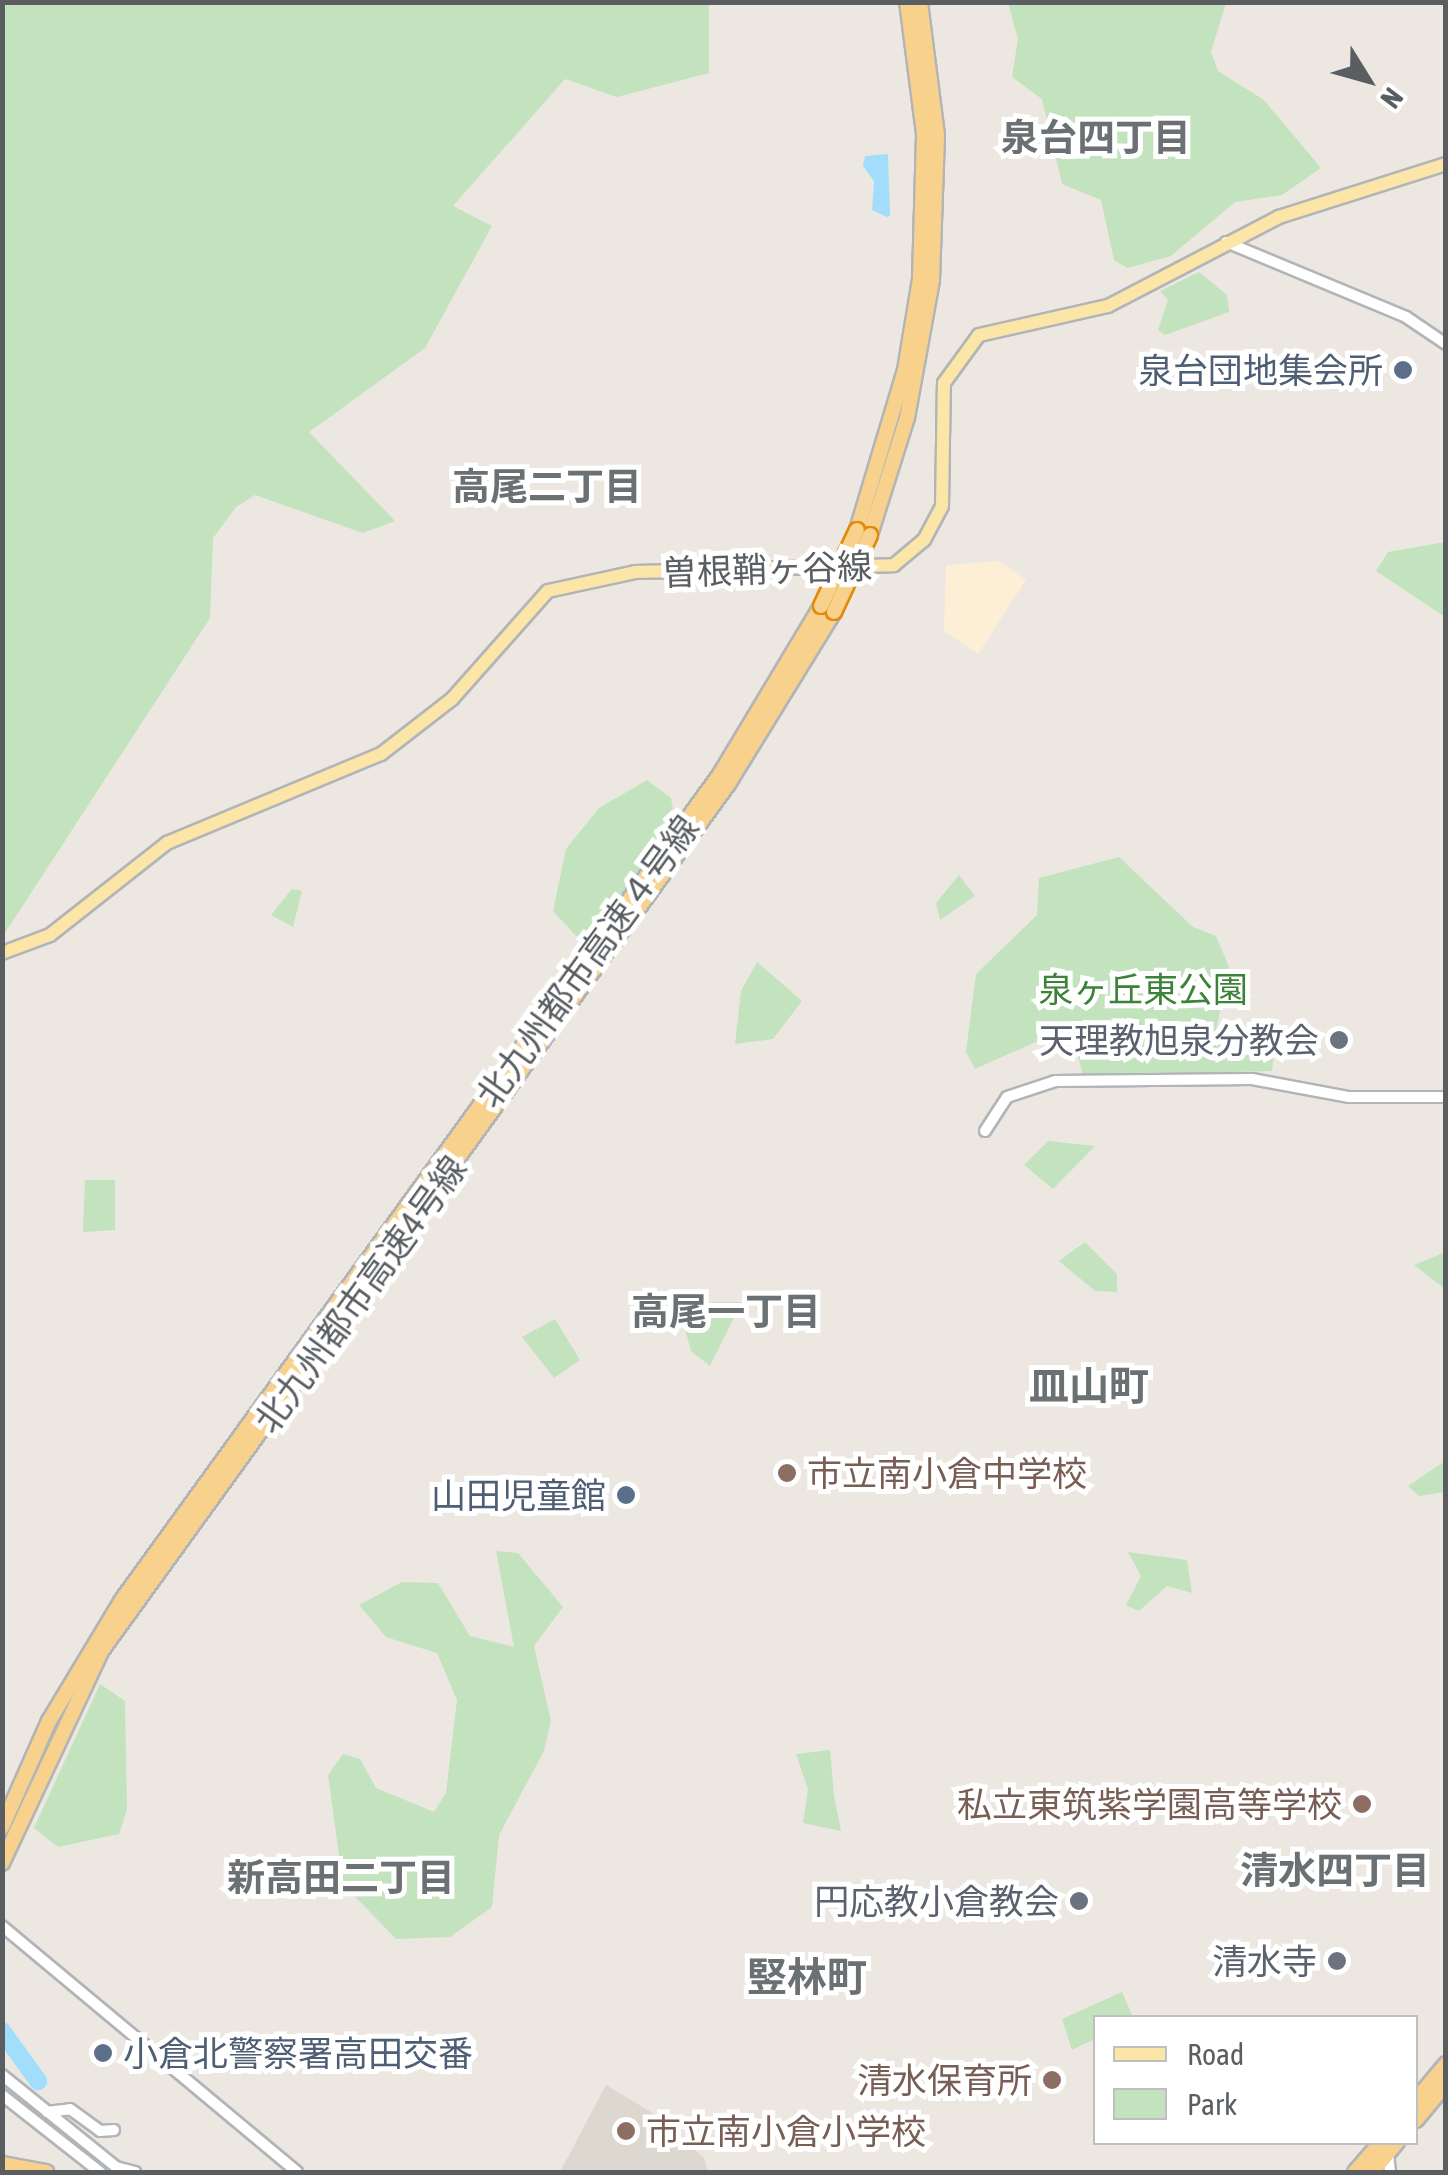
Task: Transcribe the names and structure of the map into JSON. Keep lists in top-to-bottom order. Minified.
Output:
{"streets":{"highway":["北九州都市高速4号線"],"main road":["曽根鞘ヶ谷線"]},"districts":["泉台四丁目","高尾二丁目","高尾一丁目","皿山町","清水四丁目","新高田二丁目","竪林町"],"parks":["泉ヶ丘東公園"],"places":["泉台団地集会所","天理教旭泉分教会","市立南小倉中学校","山田児童館","私立東筑紫学園高等学校","円応教小倉教会","清水寺","小倉北警察署高田交番","清水保育所","市立南小倉小学校"],"legend":["Road","Park"],"north":"bottom right"}
